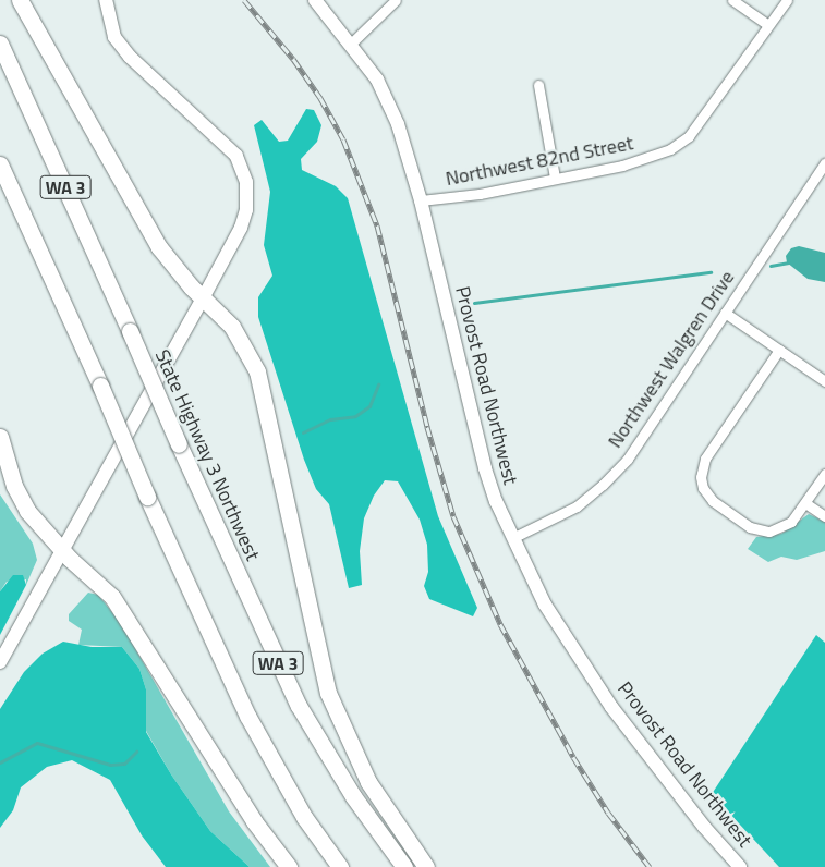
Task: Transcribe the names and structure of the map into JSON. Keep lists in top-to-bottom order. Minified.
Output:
{"streets":{"highway":["WA 3","State Highway 3 Northwest"],"street":["Northwest 82nd Street","Northwest Walgren Drive","Provost Road Northwest"]},"crossings":[["Northwest 82nd Street","Provost Road Northwest"],["Northwest Walgren Drive","Provost Road Northwest"]]}
